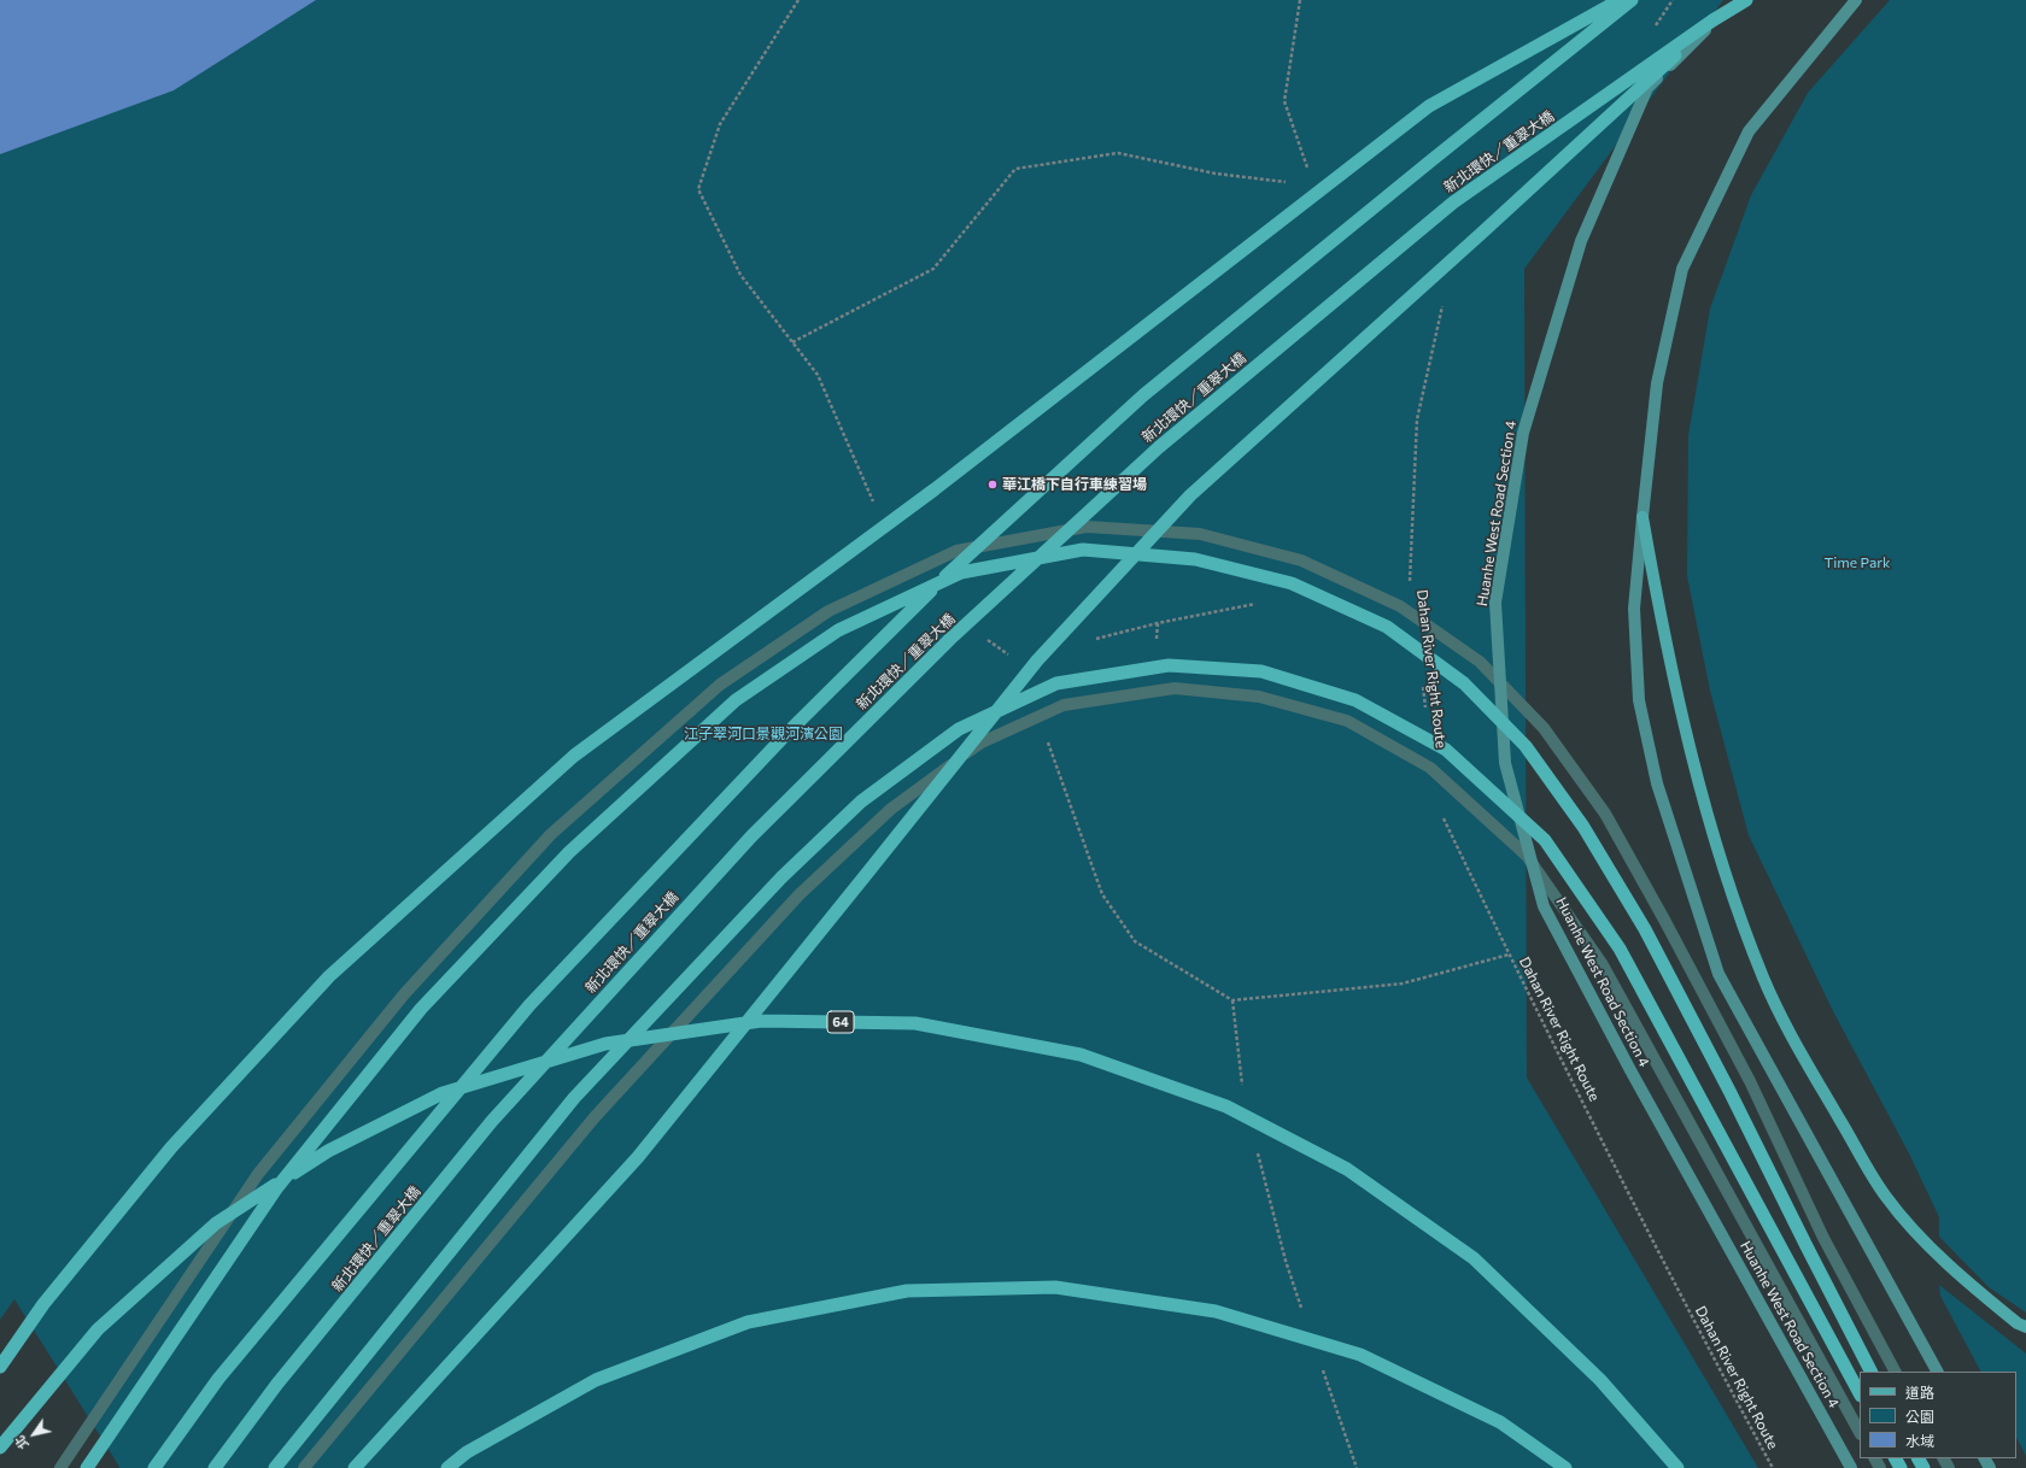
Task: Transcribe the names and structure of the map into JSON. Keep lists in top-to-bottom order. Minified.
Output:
{"streets":{"highway":["新北環快／重翠大橋","64"],"main road":["Huanhe West Road Section 4"],"path":["Dahan River Right Route"]},"parks":["Time Park","江子翠河口景觀河濱公園"],"places":["華江橋下自行車練習場"],"legend":["道路","公園","水域"],"north":"bottom left"}
